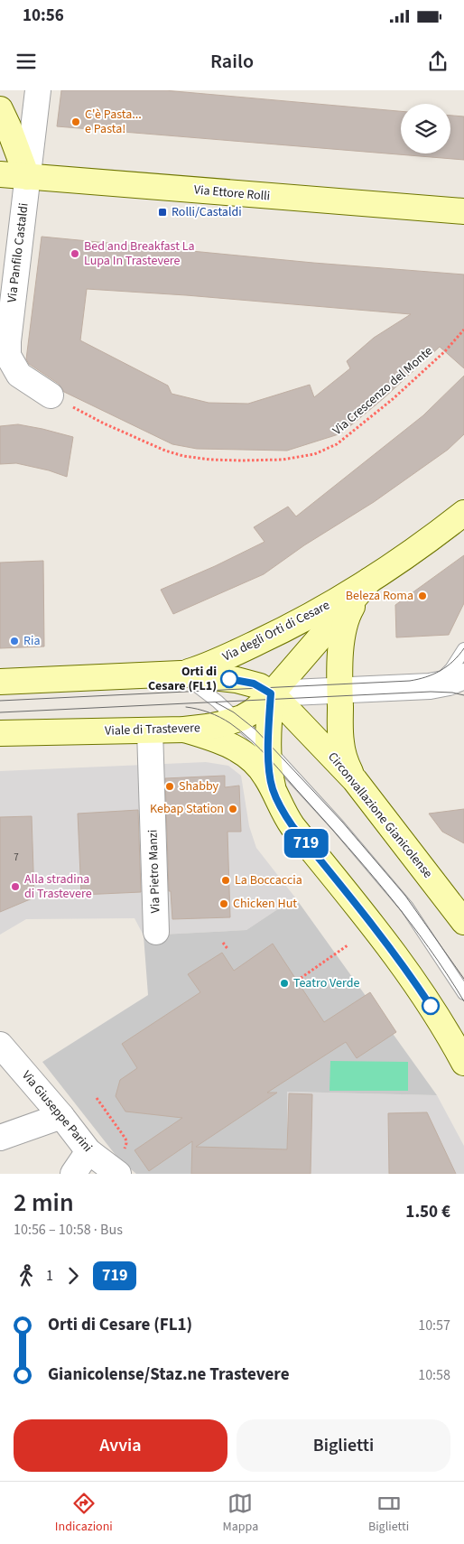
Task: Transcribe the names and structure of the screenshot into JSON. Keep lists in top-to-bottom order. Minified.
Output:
{"streets":{"main road":["Via Ettore Rolli","Via degli Orti di Cesare","Viale di Trastevere","Circonvallazione Gianicolense"],"street":["Via Panfilo Castaldi","Via Pietro Manzi","Via Giuseppe Parini"],"path":["Via Crescenzo del Monte"]},"crossings":[["Via Ettore Rolli","Via Panfilo Castaldi"],["Via Panfilo Castaldi","Via Crescenzo del Monte"],["Via degli Orti di Cesare","Viale di Trastevere"],["Via degli Orti di Cesare","Circonvallazione Gianicolense"],["Viale di Trastevere","Circonvallazione Gianicolense"],["Viale di Trastevere","Via Pietro Manzi"]],"places":{"other":["C'è Pasta... e Pasta!","Bed and Breakfast La Lupa In Trastevere","Beleza Roma","Ria","Orti di Cesare (FL1)","Shabby","Kebap Station","La Boccaccia","Alla stradina di Trastevere","Chicken Hut","Teatro Verde"],"transit":["Rolli/Castaldi"]},"lines":["bus line 719"],"house_numbers":["7"],"page":{"status":"10:56","header":"Railo","on_map":"719","heading":["2 min","10:56 – 10:58 · Bus","1.50 €"],"legs":["1","719"],"list":[{"name":"Orti di Cesare (FL1)","value":"10:57"},{"name":"Gianicolense/Staz.ne Trastevere","value":"10:58"}],"buttons":["Avvia","Biglietti"],"tabs":["Indicazioni","Mappa","Biglietti"]}}
